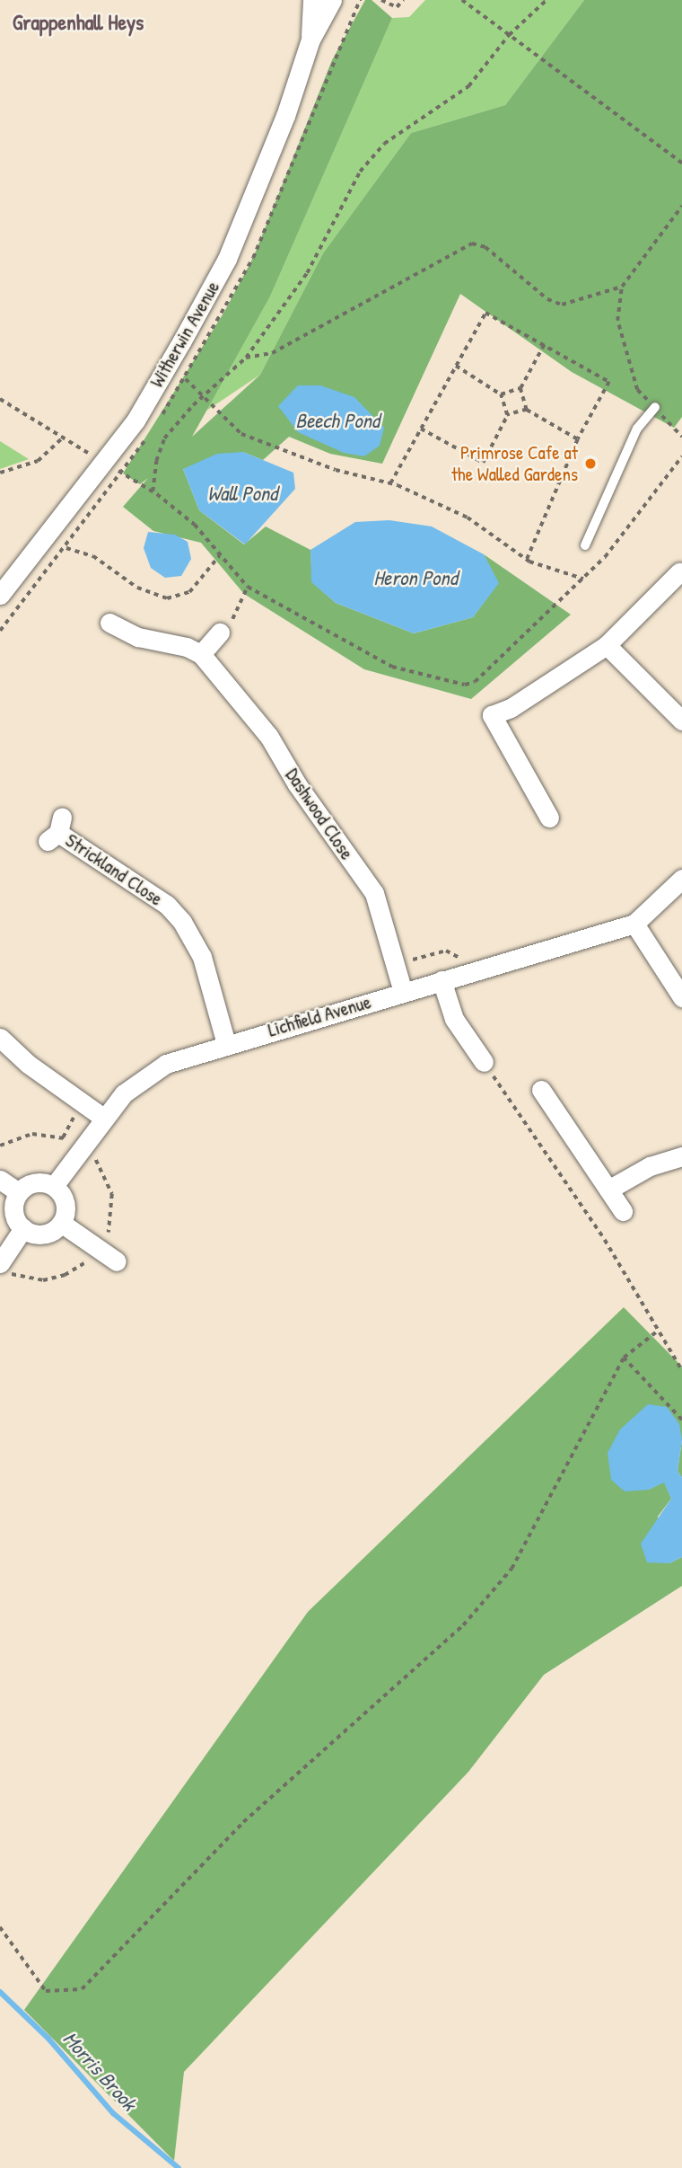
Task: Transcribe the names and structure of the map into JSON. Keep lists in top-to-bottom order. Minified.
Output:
{"streets":{"street":["Witherwin Avenue","Dashwood Close","Strickland Close","Lichfield Avenue"]},"crossings":[["Dashwood Close","Lichfield Avenue"],["Strickland Close","Lichfield Avenue"]],"districts":["Grappenhall Heys"],"water":["Beech Pond","Wall Pond","Heron Pond","Morris Brook"],"places":["Primrose Cafe at the Walled Gardens"]}
